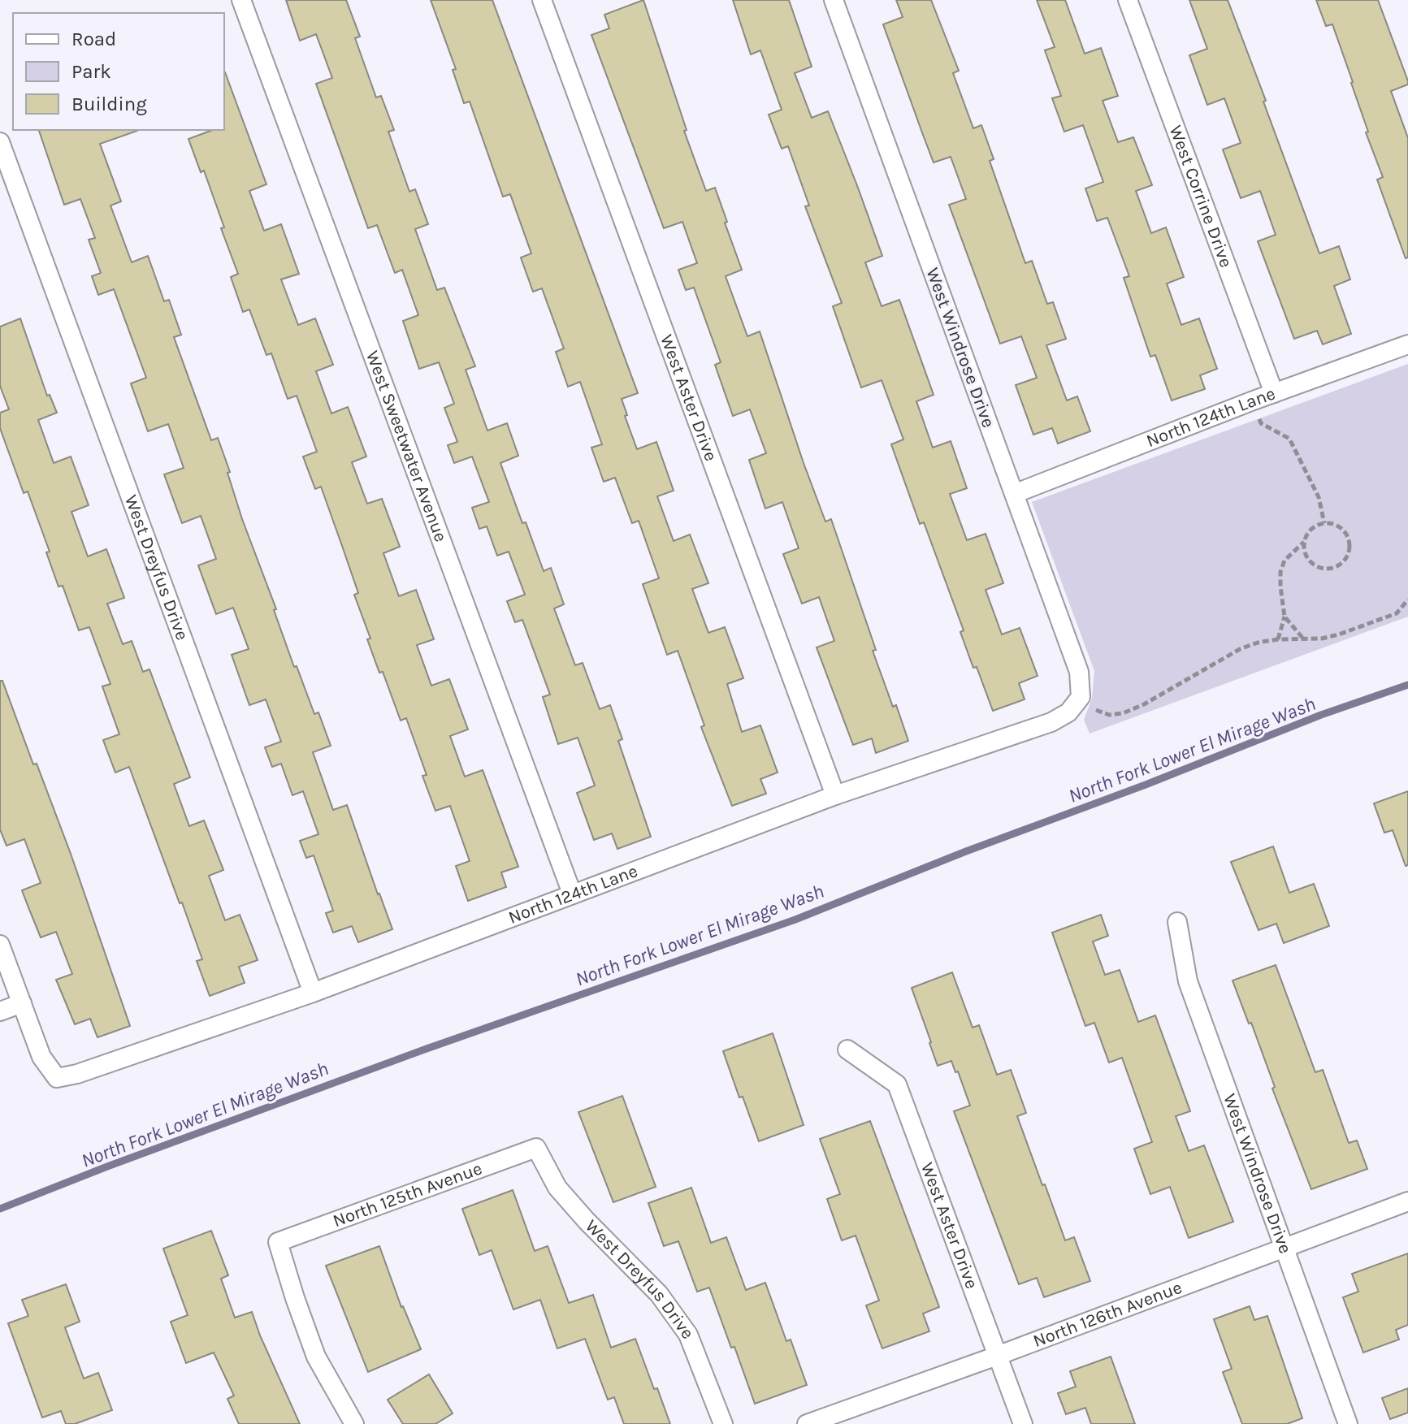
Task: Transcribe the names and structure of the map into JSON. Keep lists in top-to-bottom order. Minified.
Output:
{"streets":{"street":["West Corrine Drive","West Windrose Drive","West Aster Drive","North 124th Lane","West Sweetwater Avenue","West Dreyfus Drive","North 125th Avenue","North 126th Avenue"]},"crossings":[["West Corrine Drive","North 124th Lane"],["West Windrose Drive","North 124th Lane"],["West Windrose Drive","North 126th Avenue"],["West Aster Drive","North 124th Lane"],["West Aster Drive","North 126th Avenue"],["North 124th Lane","West Sweetwater Avenue"],["North 124th Lane","West Dreyfus Drive"],["West Dreyfus Drive","North 125th Avenue"]],"water":["North Fork Lower El Mirage Wash"],"legend":["Road","Park","Building"]}
